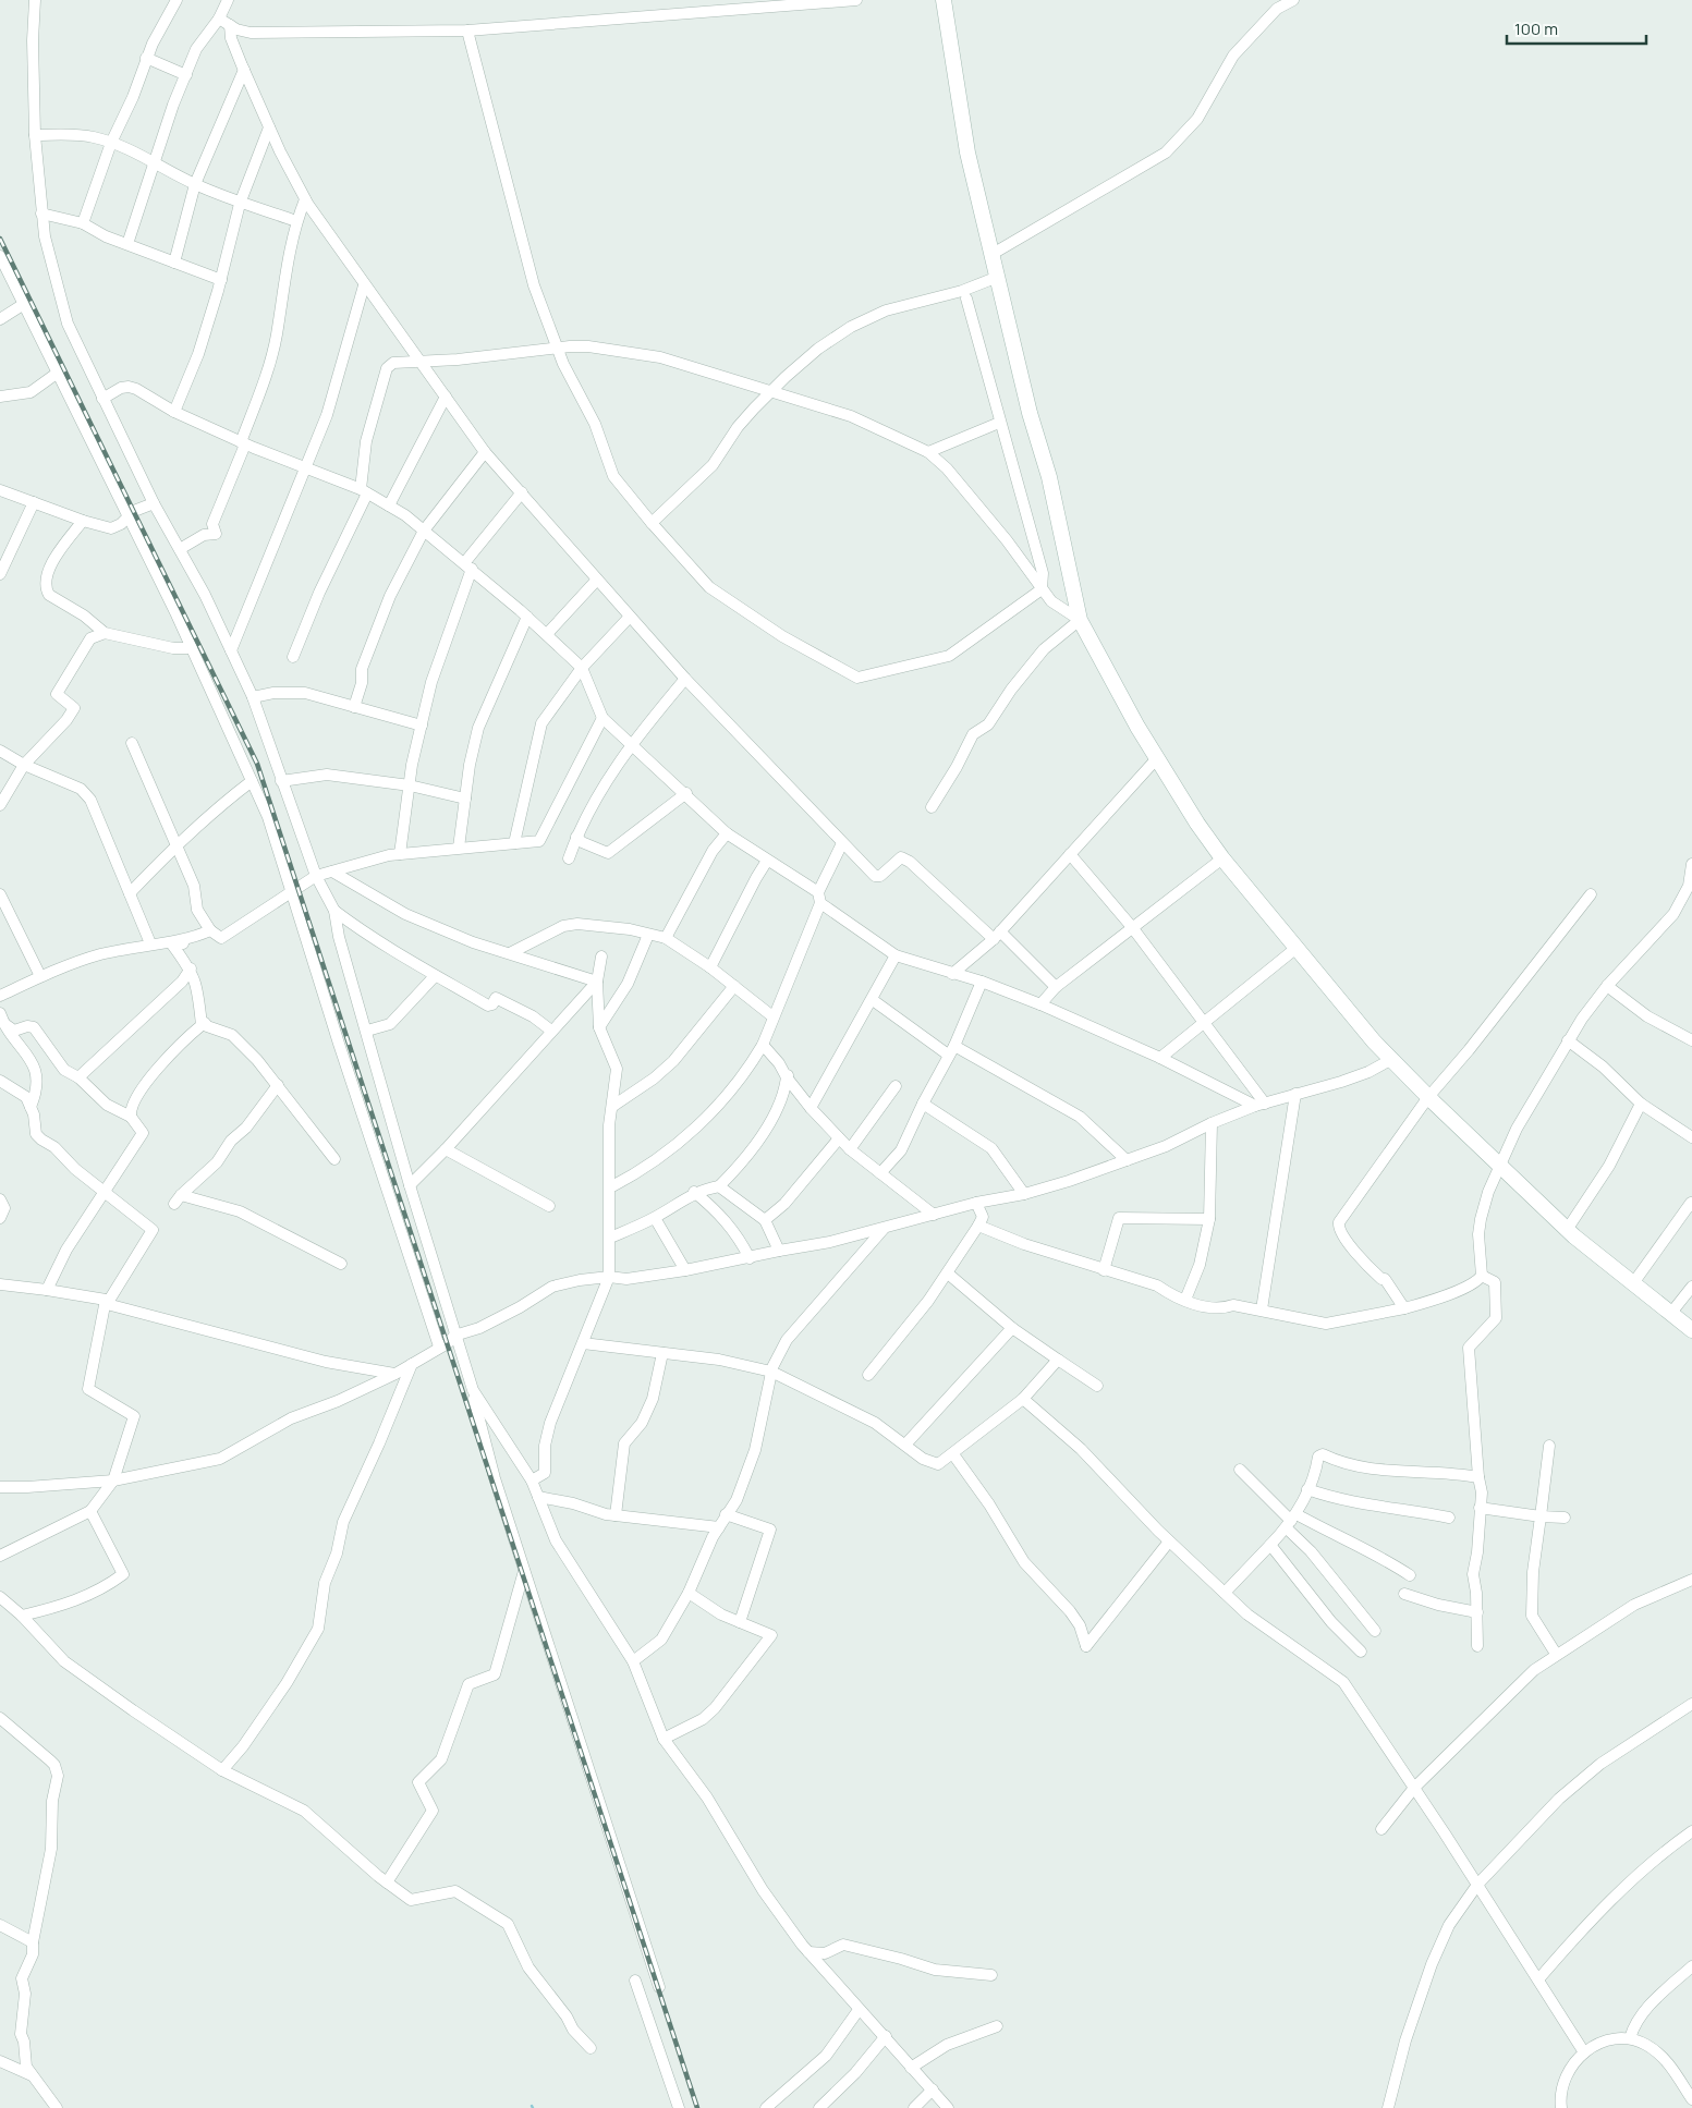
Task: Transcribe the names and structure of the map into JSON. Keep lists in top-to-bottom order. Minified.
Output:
{"scale_bar":"100 m"}
